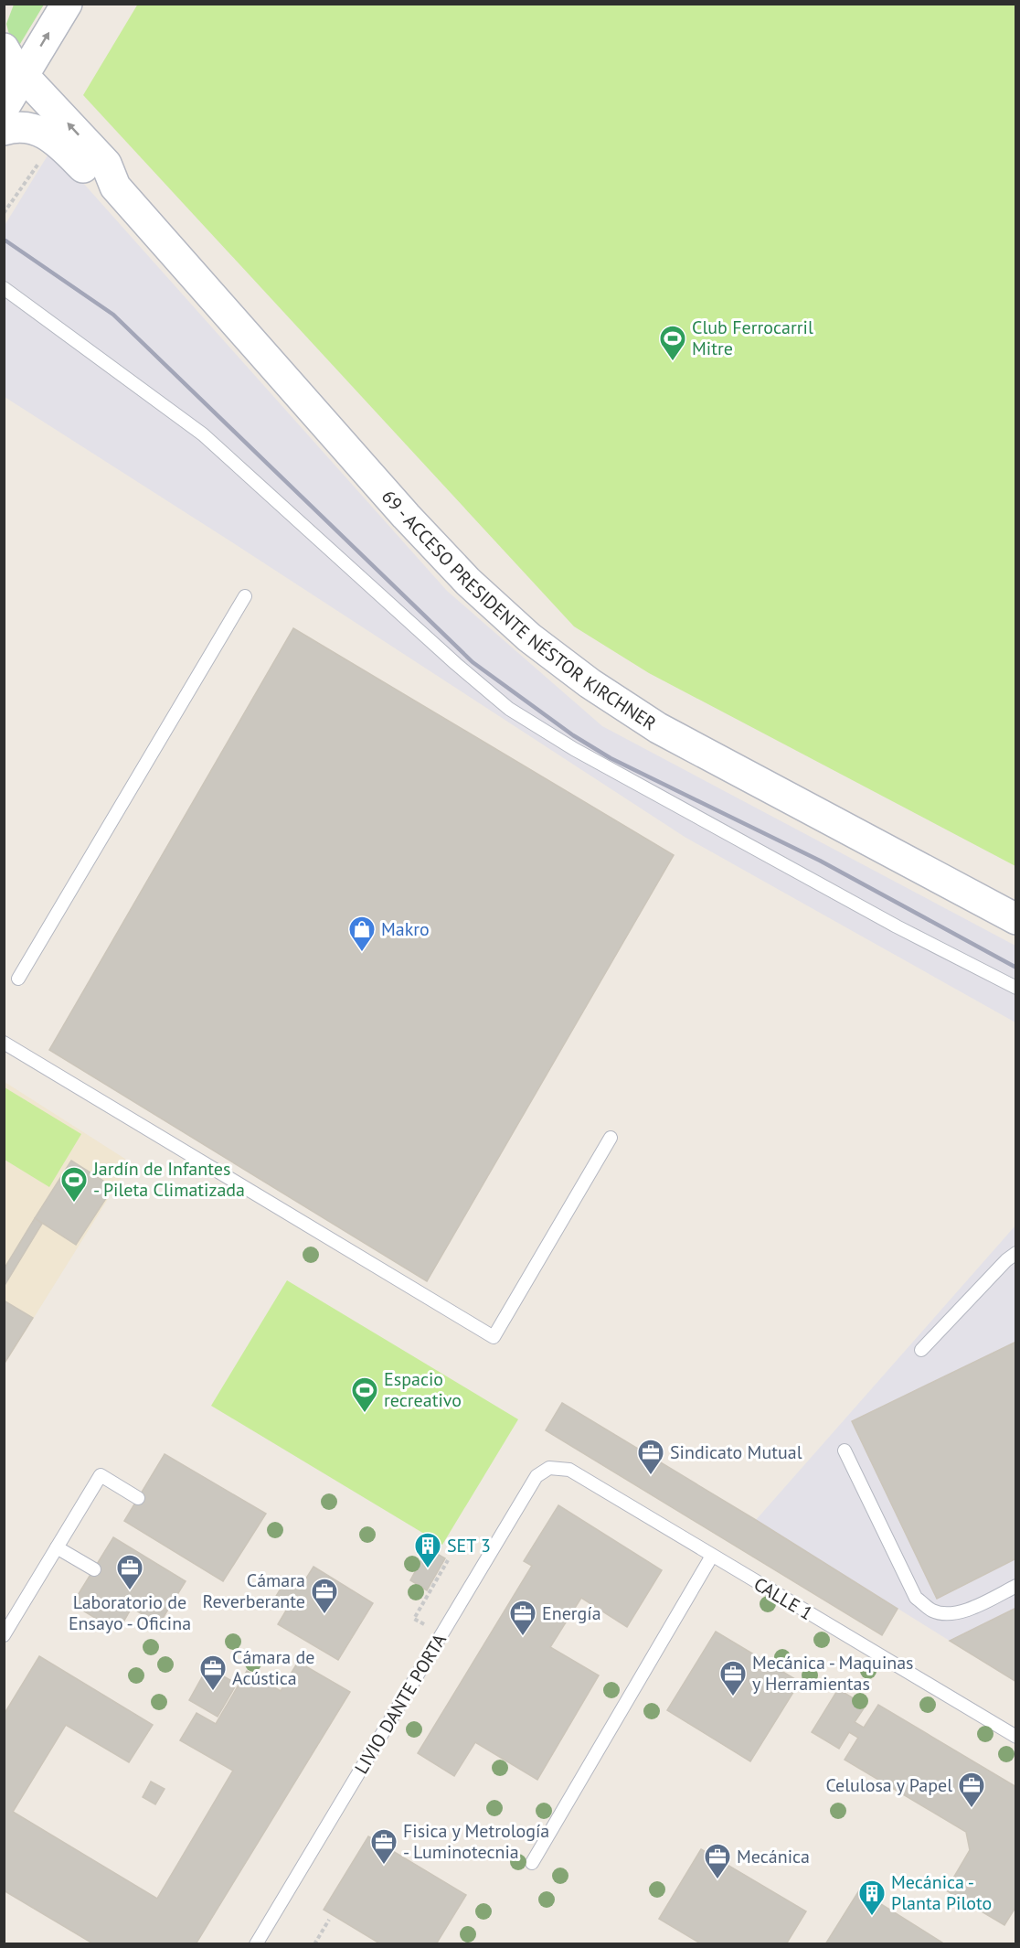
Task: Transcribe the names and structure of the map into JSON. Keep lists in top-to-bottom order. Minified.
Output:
{"streets":{"street":["69 - ACCESO PRESIDENTE NÉSTOR KIRCHNER"],"lane":["CALLE 1","LIVIO DANTE PORTA"]},"crossings":[["CALLE 1","LIVIO DANTE PORTA"]],"places":{"sports":["Club Ferrocarril Mitre","Jardín de Infantes - Pileta Climatizada","Espacio recreativo"],"shop":["Makro"],"office":["Sindicato Mutual","Laboratorio de Ensayo - Oficina","Cámara Reverberante","Energía","Cámara de Acústica","Mecánica - Maquinas y Herramientas","Celulosa y Papel","Fisica y Metrología - Luminotecnia","Mecánica"],"building":["SET 3","Mecánica - Planta Piloto"]}}
